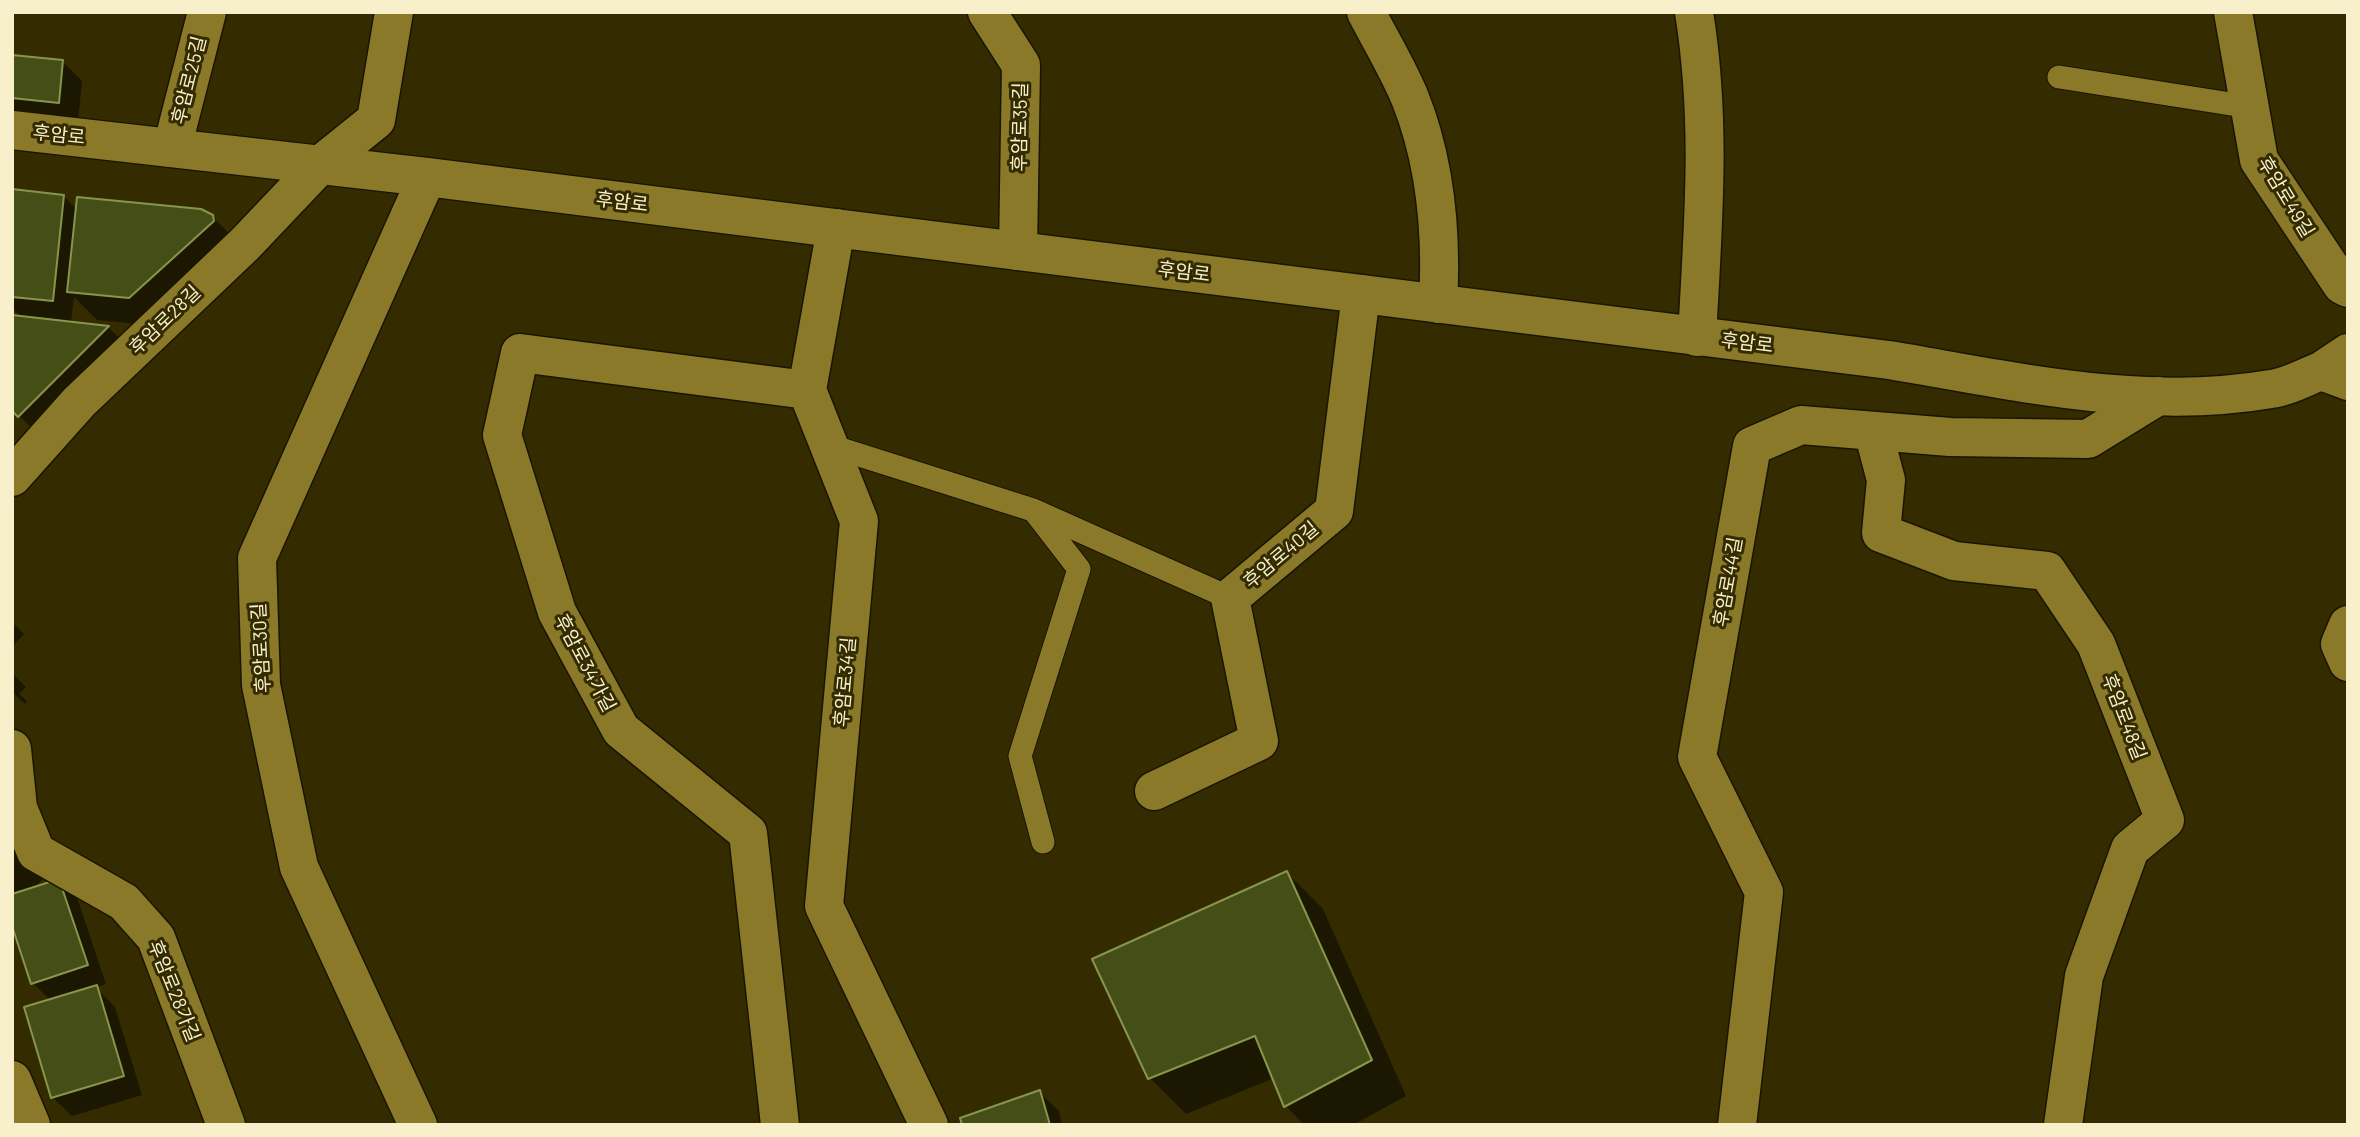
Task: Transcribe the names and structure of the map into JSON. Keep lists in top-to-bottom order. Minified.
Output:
{"streets":{"street":["후암로25길","후암로35길","후암로","후암로49길","후암로28길","후암로40길","후암로44길","후암로30길","후암로34가길","후암로34길","후암로48길","후암로28가길"]},"crossings":[["후암로25길","후암로"],["후암로35길","후암로"],["후암로","후암로28길"],["후암로","후암로40길"],["후암로","후암로44길"],["후암로","후암로30길"],["후암로44길","후암로48길"],["후암로34가길","후암로34길"]]}
